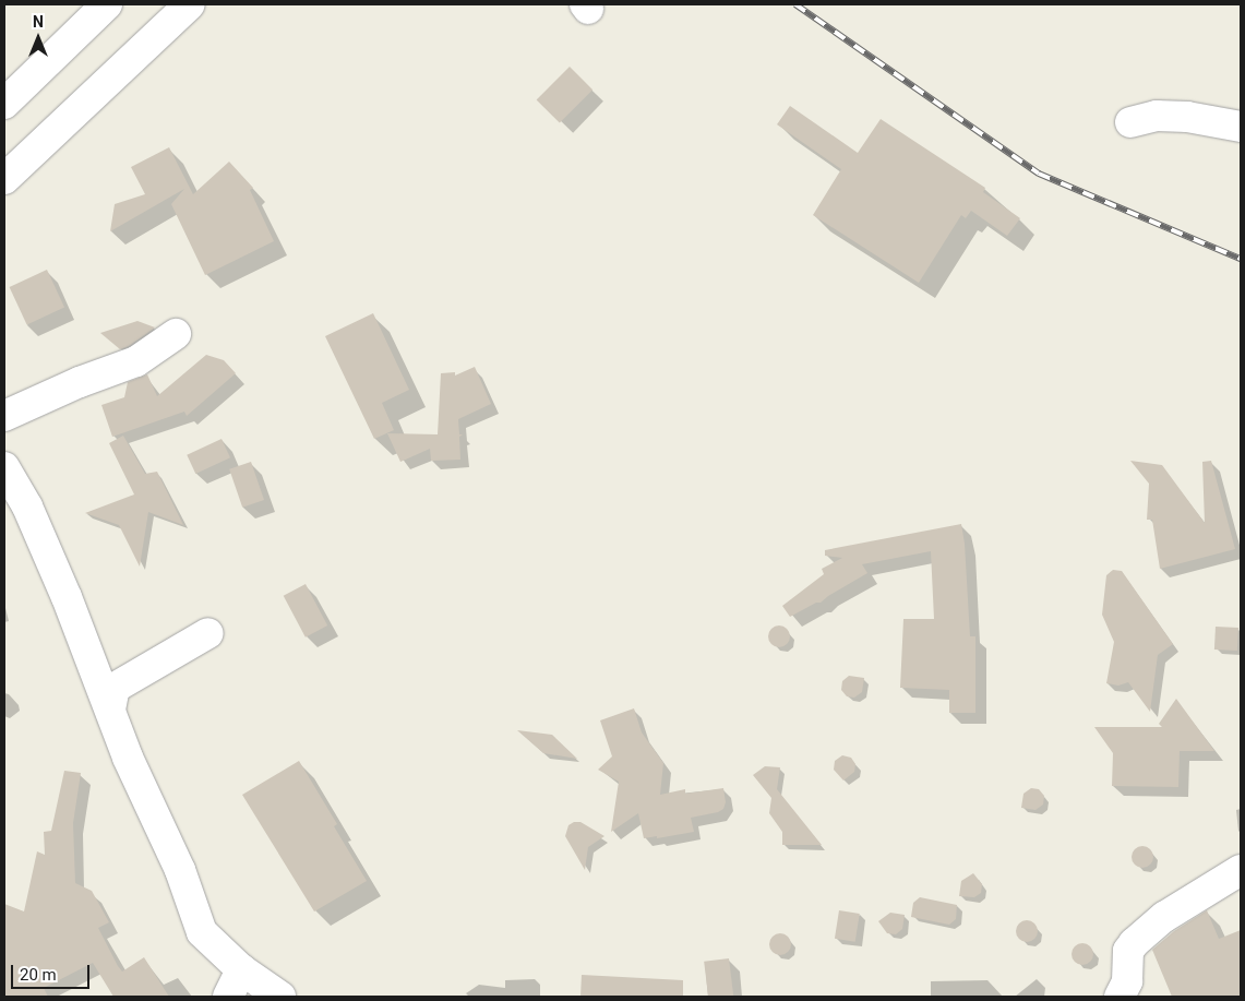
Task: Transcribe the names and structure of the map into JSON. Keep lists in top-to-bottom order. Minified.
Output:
{"scale_bar":"20 m","north":"top"}
